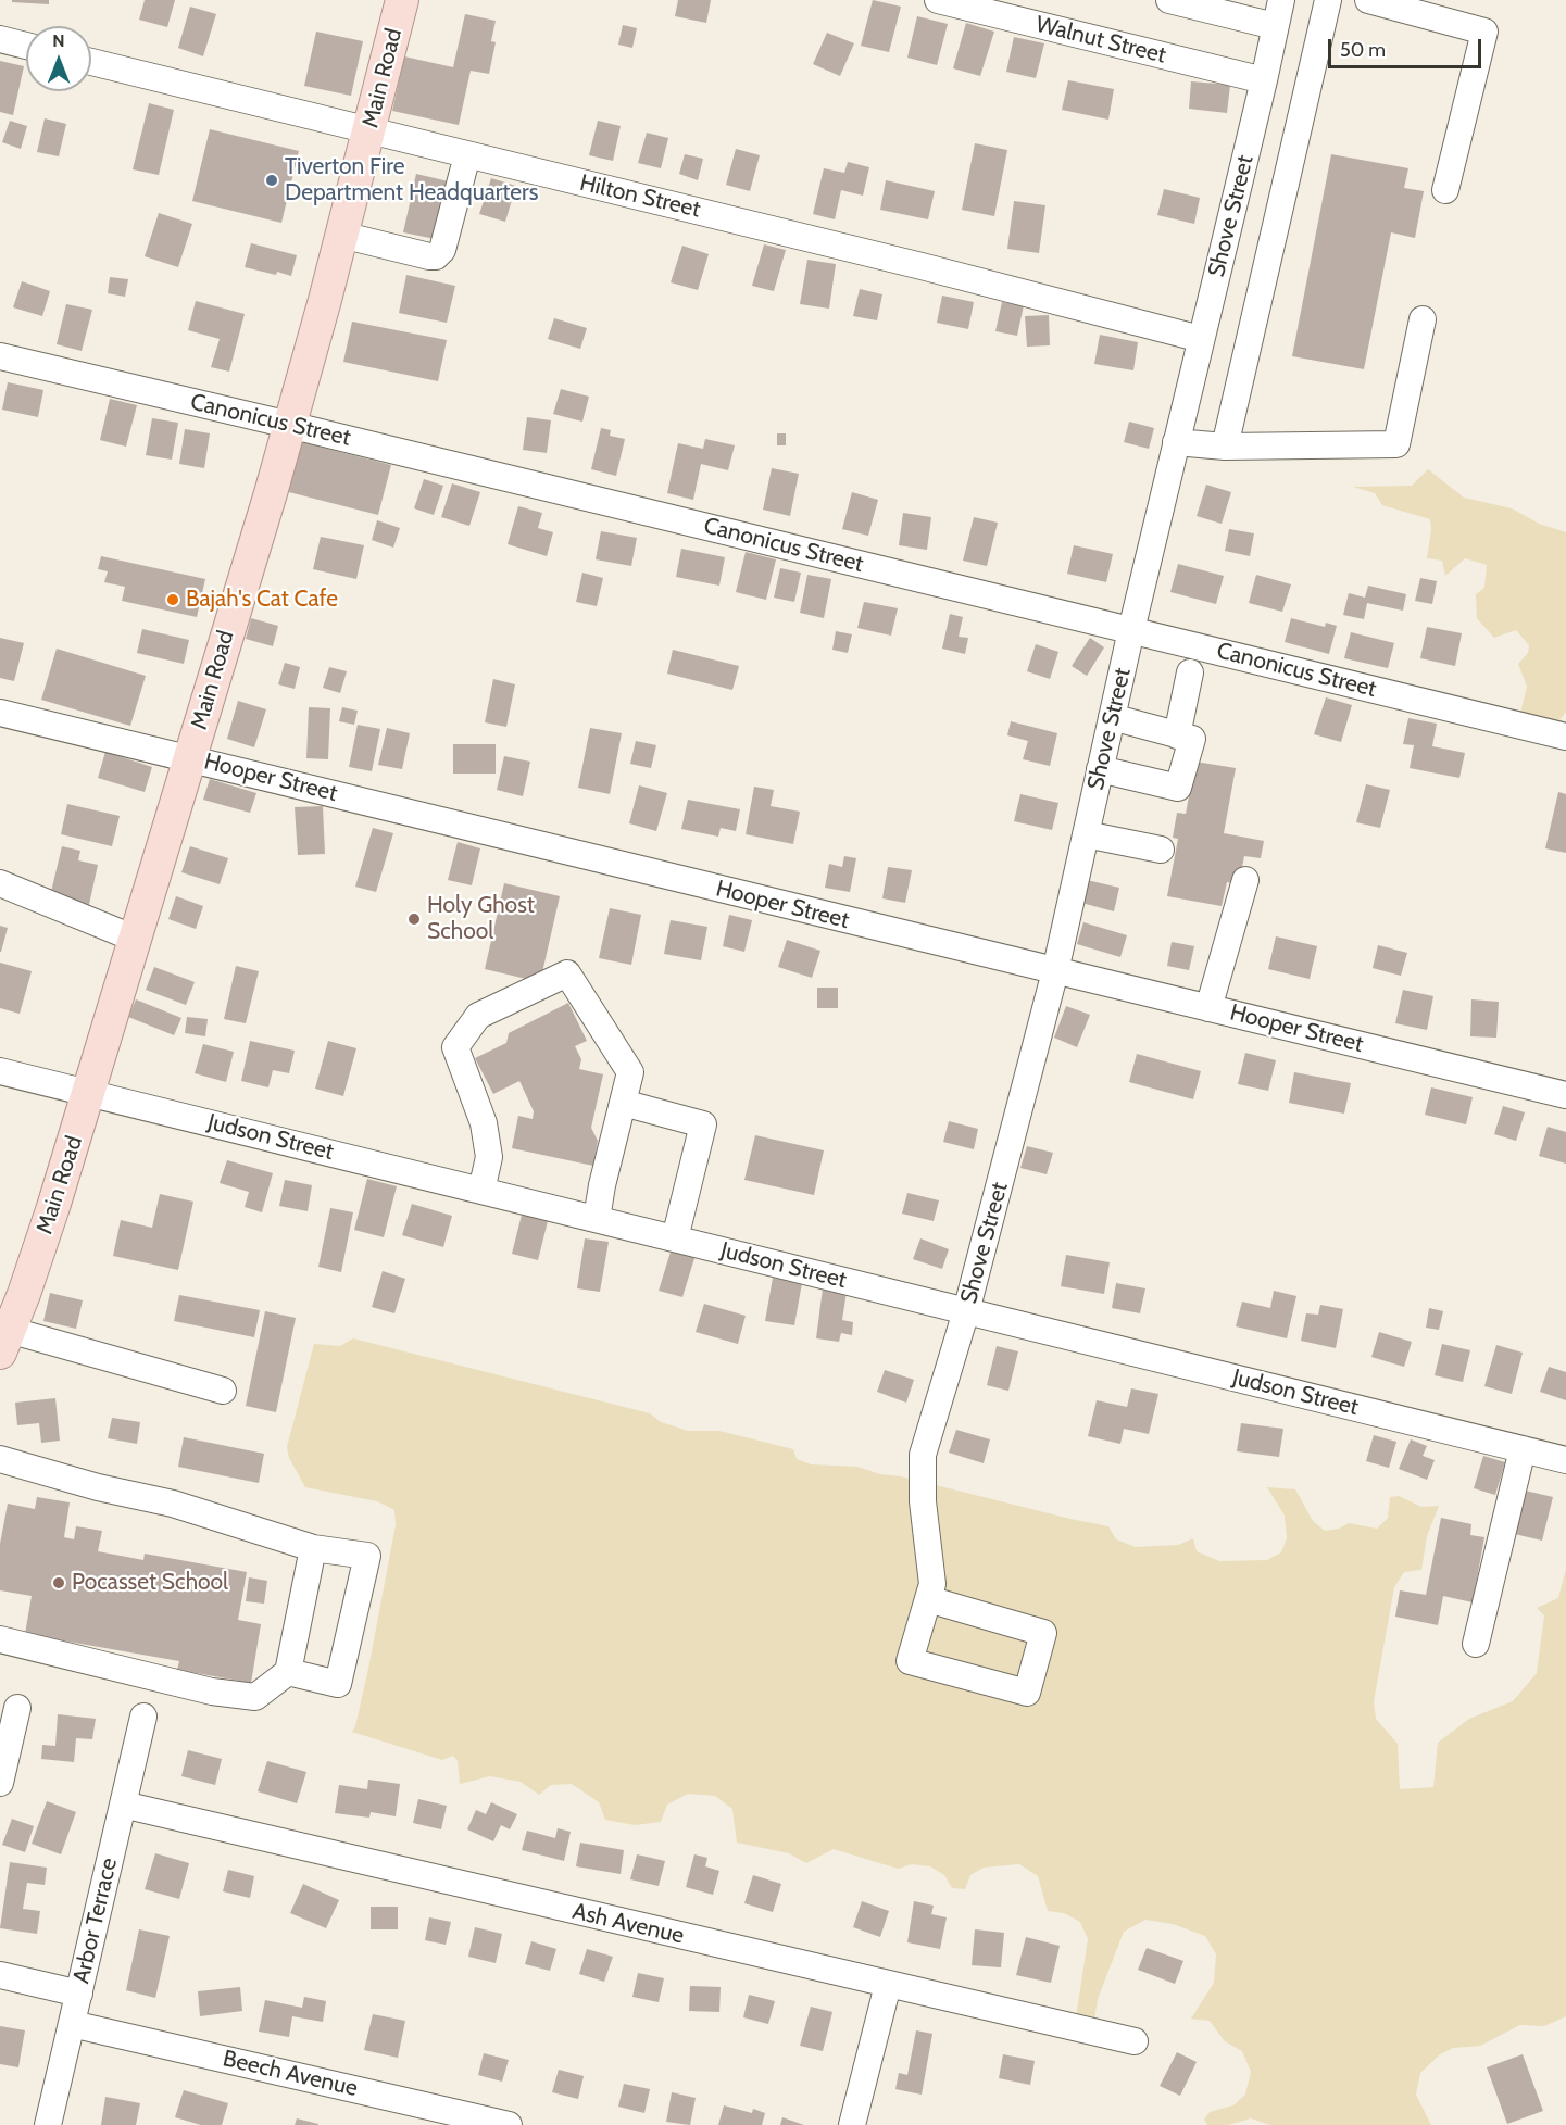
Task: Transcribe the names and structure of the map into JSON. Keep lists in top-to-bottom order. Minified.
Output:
{"streets":{"main road":["Main Road"],"street":["Walnut Street","Hilton Street","Shove Street","Canonicus Street","Hooper Street","Judson Street","Arbor Terrace","Ash Avenue","Beech Avenue"]},"crossings":[["Walnut Street","Shove Street"],["Main Road","Hilton Street"],["Main Road","Canonicus Street"],["Main Road","Hooper Street"],["Main Road","Judson Street"],["Hilton Street","Shove Street"],["Shove Street","Canonicus Street"],["Shove Street","Hooper Street"],["Shove Street","Judson Street"],["Arbor Terrace","Ash Avenue"],["Arbor Terrace","Beech Avenue"]],"places":["Tiverton Fire Department Headquarters","Bajah's Cat Cafe","Holy Ghost School","Pocasset School"],"scale_bar":"50 m","north":"top"}
